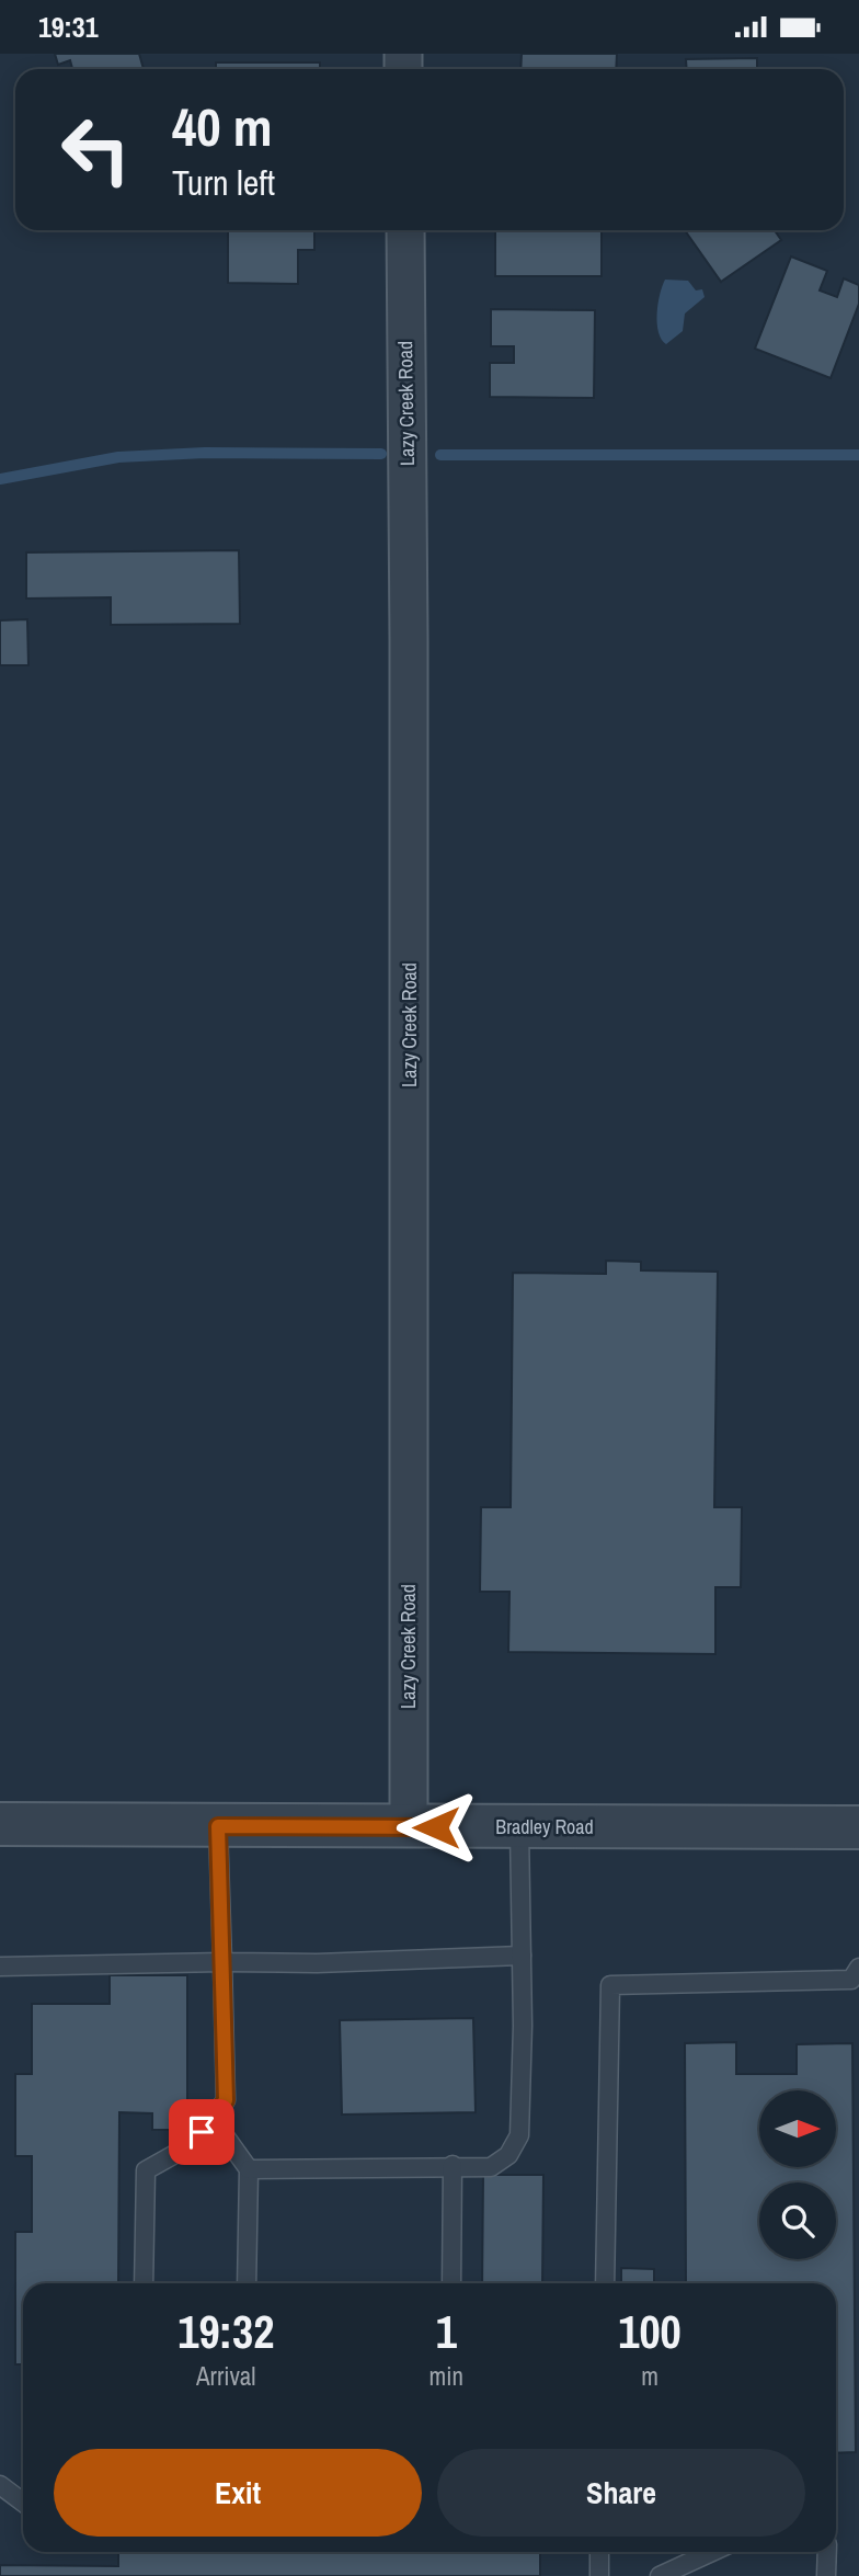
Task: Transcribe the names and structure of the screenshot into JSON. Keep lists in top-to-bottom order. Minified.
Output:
{"streets":{"street":["Lazy Creek Road","Bradley Road"]},"crossings":[["Lazy Creek Road","Bradley Road"]],"north":"right","page":{"status":"19:31","turn":["40 m","Turn left"],"eta":["19:32","Arrival","1","min","100","m"],"buttons":["Exit","Share"]}}
